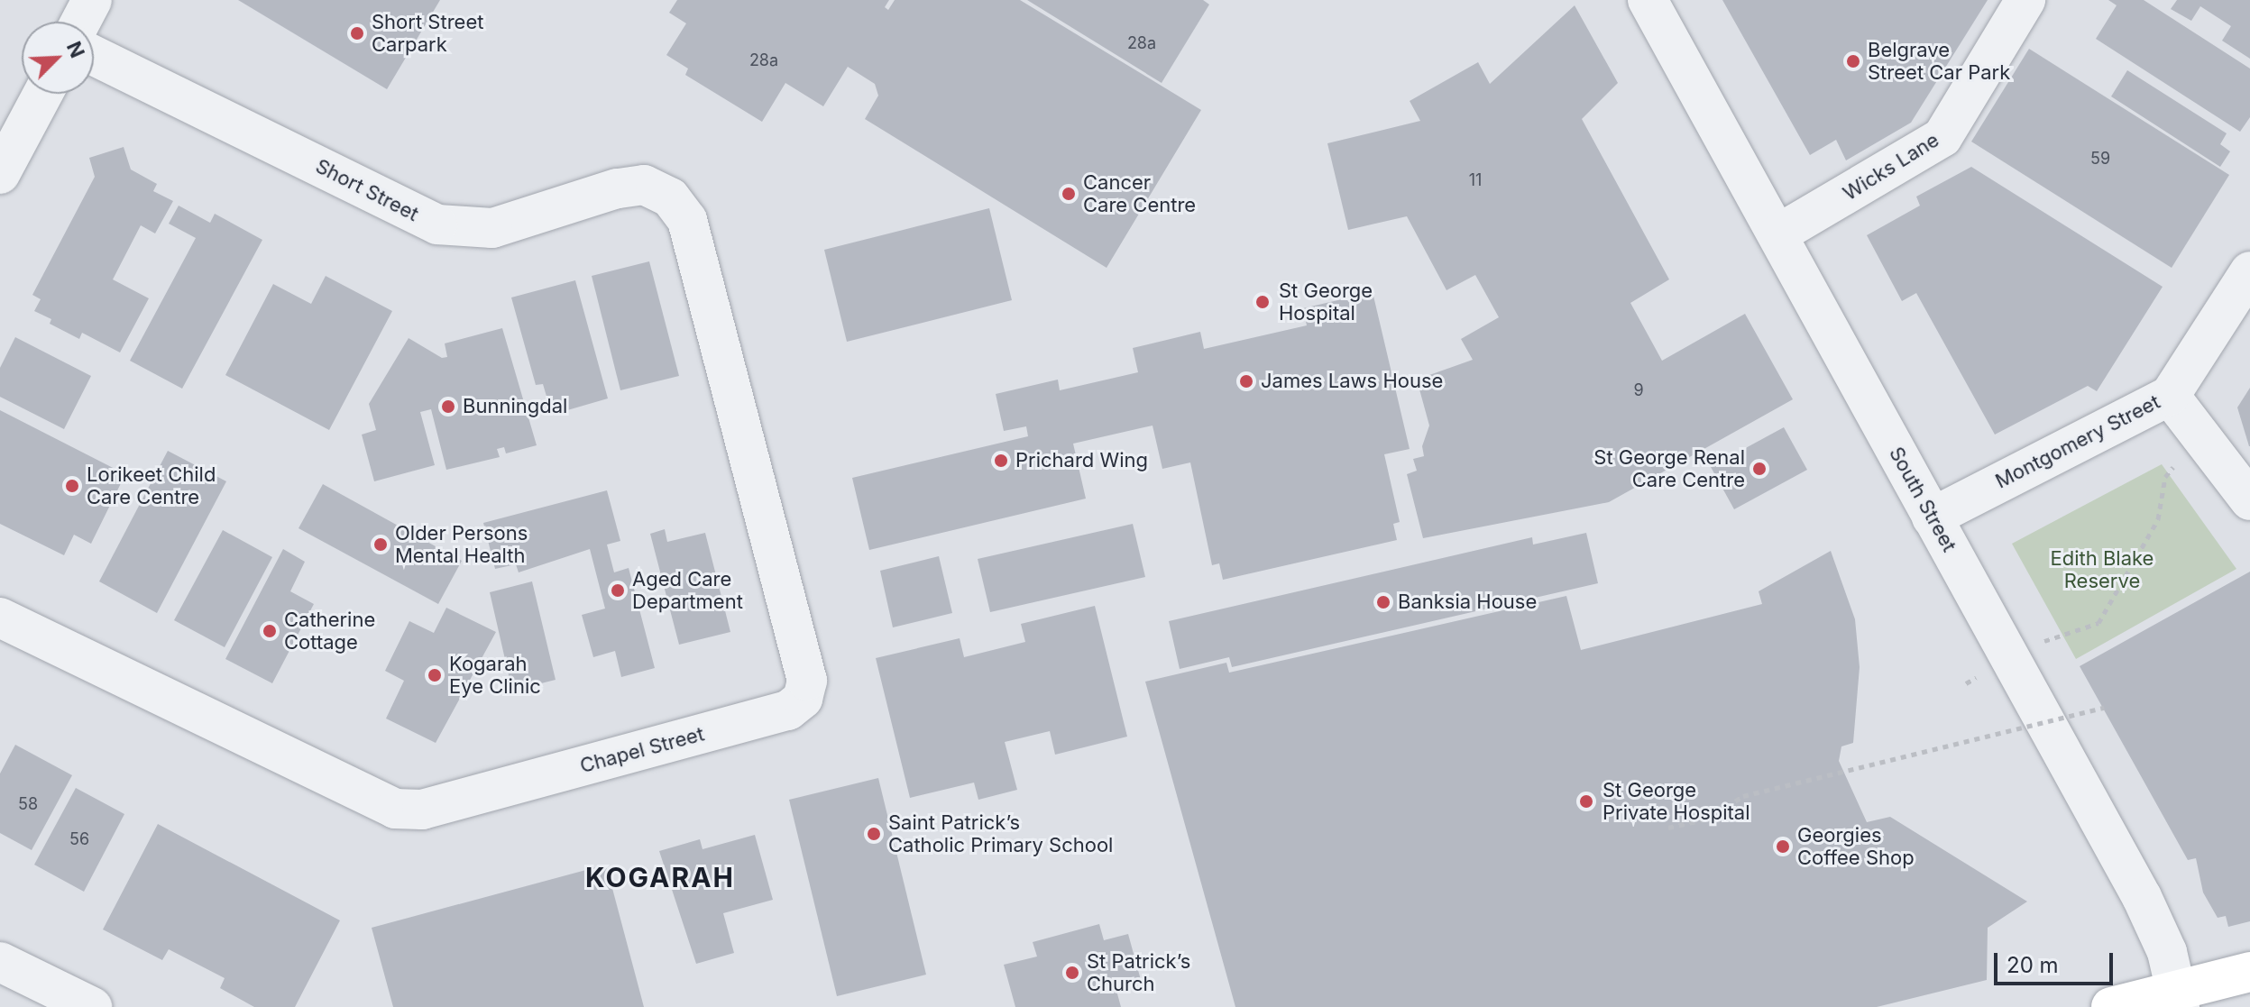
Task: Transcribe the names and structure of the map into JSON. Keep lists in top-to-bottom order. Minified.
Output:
{"streets":{"street":["Wicks Lane","Short Street","Montgomery Street","South Street","Chapel Street"]},"crossings":[["Wicks Lane","South Street"],["Short Street","Chapel Street"],["Montgomery Street","South Street"]],"districts":["KOGARAH"],"parks":["Edith Blake Reserve"],"places":["Short Street Carpark","Belgrave Street Car Park","Cancer Care Centre","St George Hospital","James Laws House","Bunningdal","Prichard Wing","St George Renal Care Centre","Lorikeet Child Care Centre","Older Persons Mental Health","Aged Care Department","Banksia House","Catherine Cottage","Kogarah Eye Clinic","St George Private Hospital","Saint Patrick’s Catholic Primary School","Georgies Coffee Shop","St Patrick’s Church"],"house_numbers":["28a","28a","59","11","9","58","56"],"scale_bar":"20 m","north":"top right"}
